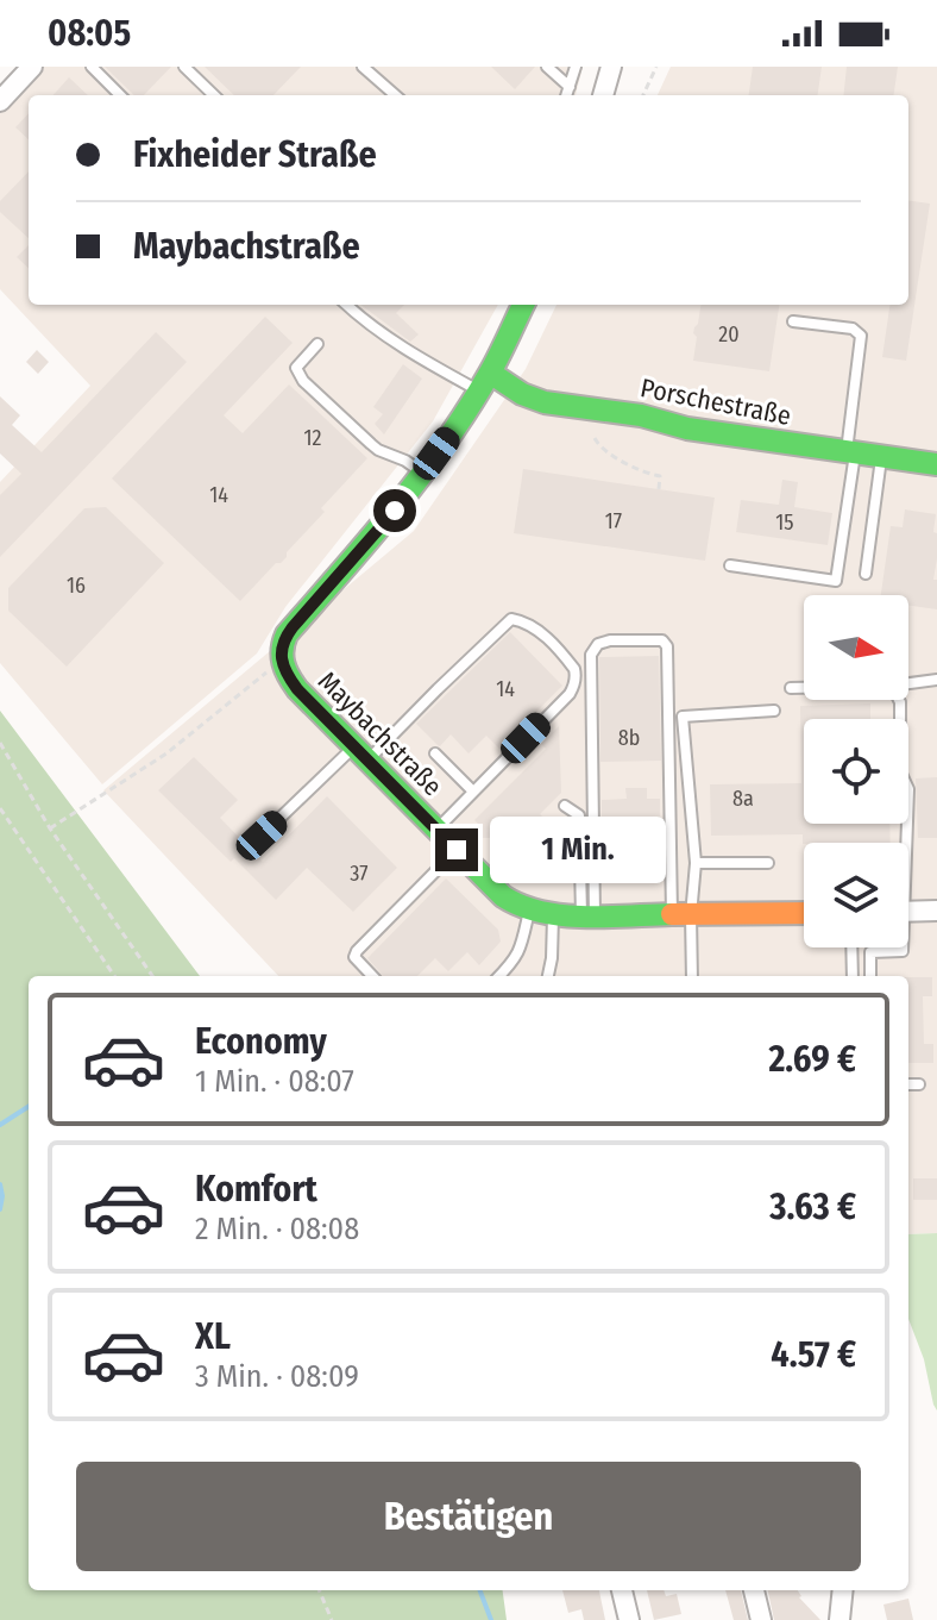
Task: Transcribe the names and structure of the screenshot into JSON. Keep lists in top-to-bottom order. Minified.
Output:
{"streets":{"street":["Porschestraße","Maybachstraße"]},"house_numbers":["20","12","14","17","15","16","14","8b","8a","37"],"north":"right","page":{"status":"08:05","banner":["Fixheider Straße","Maybachstraße"],"bubble":"1 Min.","list":[{"name":"Economy","note":"1 Min. · 08:07","value":"2.69 €"},{"name":"Komfort","note":"2 Min. · 08:08","value":"3.63 €"},{"name":"XL","note":"3 Min. · 08:09","value":"4.57 €"}],"buttons":"Bestätigen"}}
